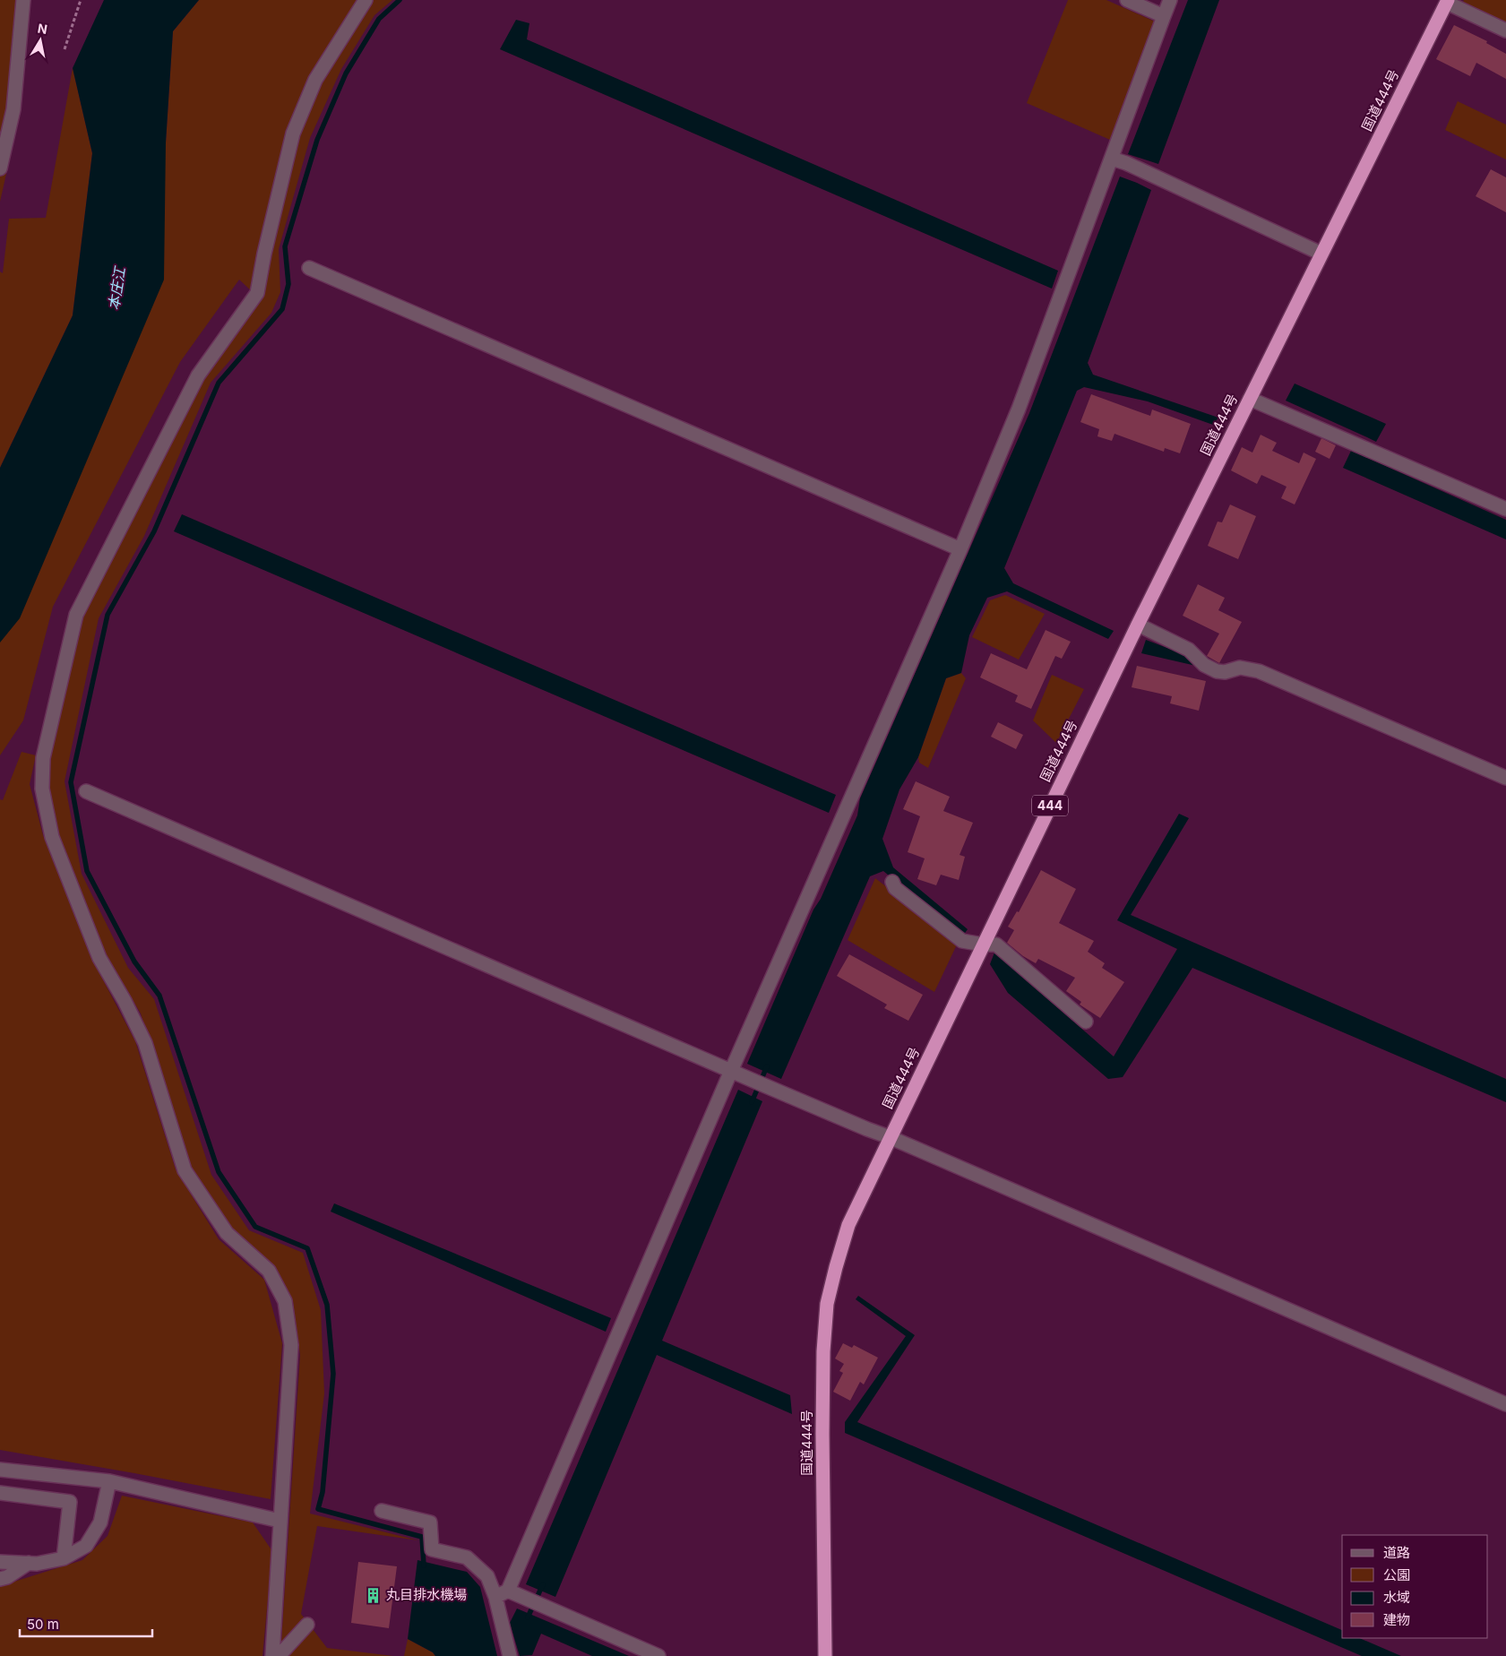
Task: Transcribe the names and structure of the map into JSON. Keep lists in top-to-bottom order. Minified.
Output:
{"streets":{"highway":["国道444号","444"]},"water":["本庄江"],"places":{"building":["丸目排水機場"]},"legend":["道路","公園","水域","建物"],"scale_bar":"50 m","north":"top"}
